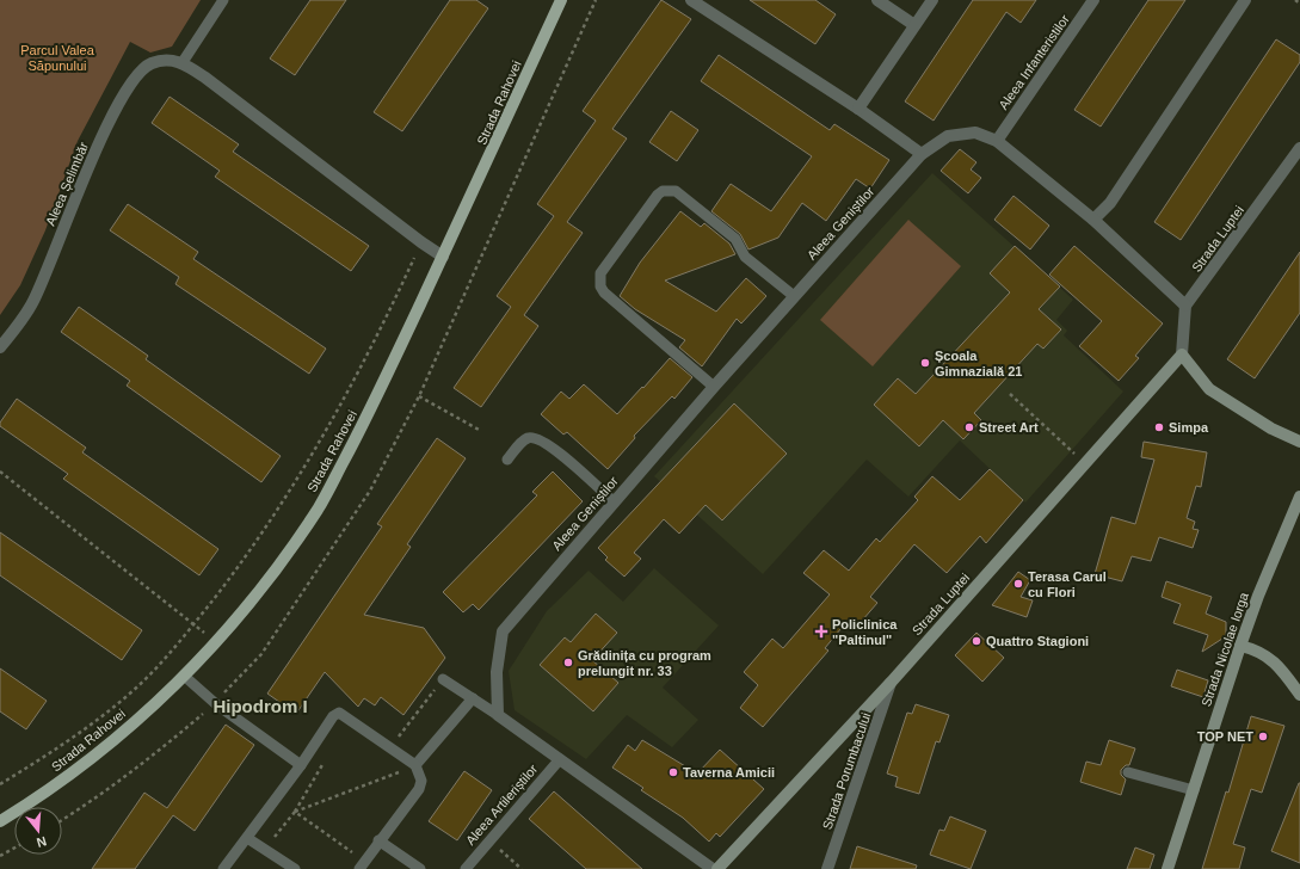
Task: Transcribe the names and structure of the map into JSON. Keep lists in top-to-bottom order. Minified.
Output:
{"streets":{"main road":["Strada Rahovei"],"street":["Aleea Infanteristilor","Aleea Șelimbăr","Aleea Geniștilor","Strada Luptei","Strada Nicolae Iorga","Strada Porumbacului"],"lane":["Aleea Artileriștilor"]},"crossings":[["Aleea Infanteristilor","Aleea Geniștilor"],["Aleea Geniștilor","Strada Luptei"],["Strada Luptei","Strada Porumbacului"]],"districts":["Hipodrom I"],"parks":["Parcul Valea Săpunului"],"places":{"other":["Școala Gimnazială 21","Street Art","Simpa","Terasa Carul cu Flori","Quattro Stagioni","Grădinița cu program prelungit nr. 33","TOP NET","Taverna Amicii"],"health":["Policlinica \"Paltinul\""]},"north":"bottom"}
